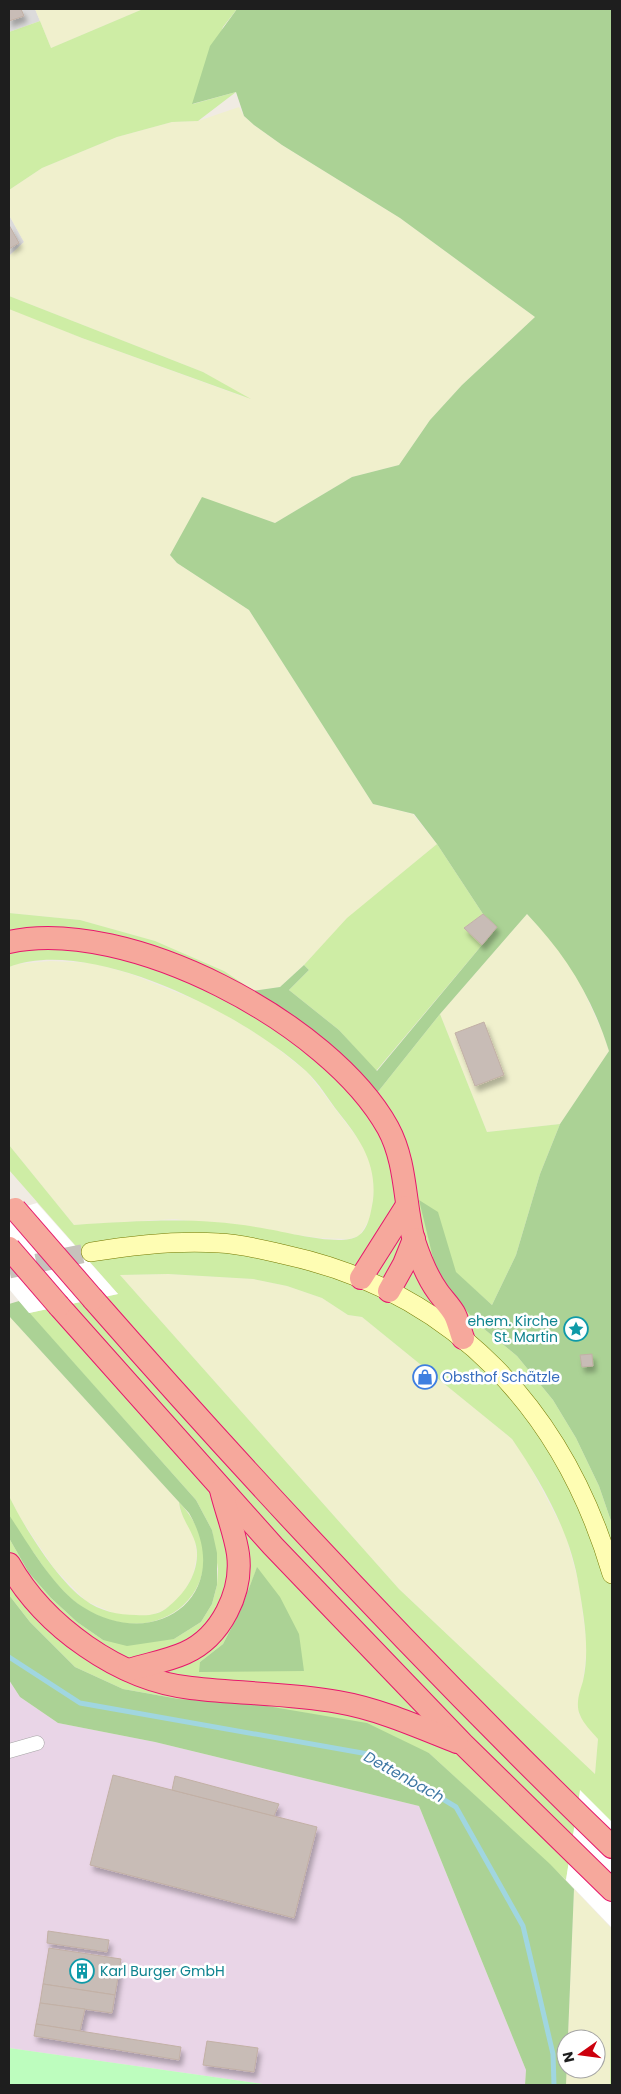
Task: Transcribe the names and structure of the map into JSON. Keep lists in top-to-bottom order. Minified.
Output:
{"water":["Dettenbach"],"places":{"place":["ehem. Kirche St. Martin"],"shop":["Obsthof Schätzle"],"building":["Karl Burger GmbH"]},"north":"left"}
